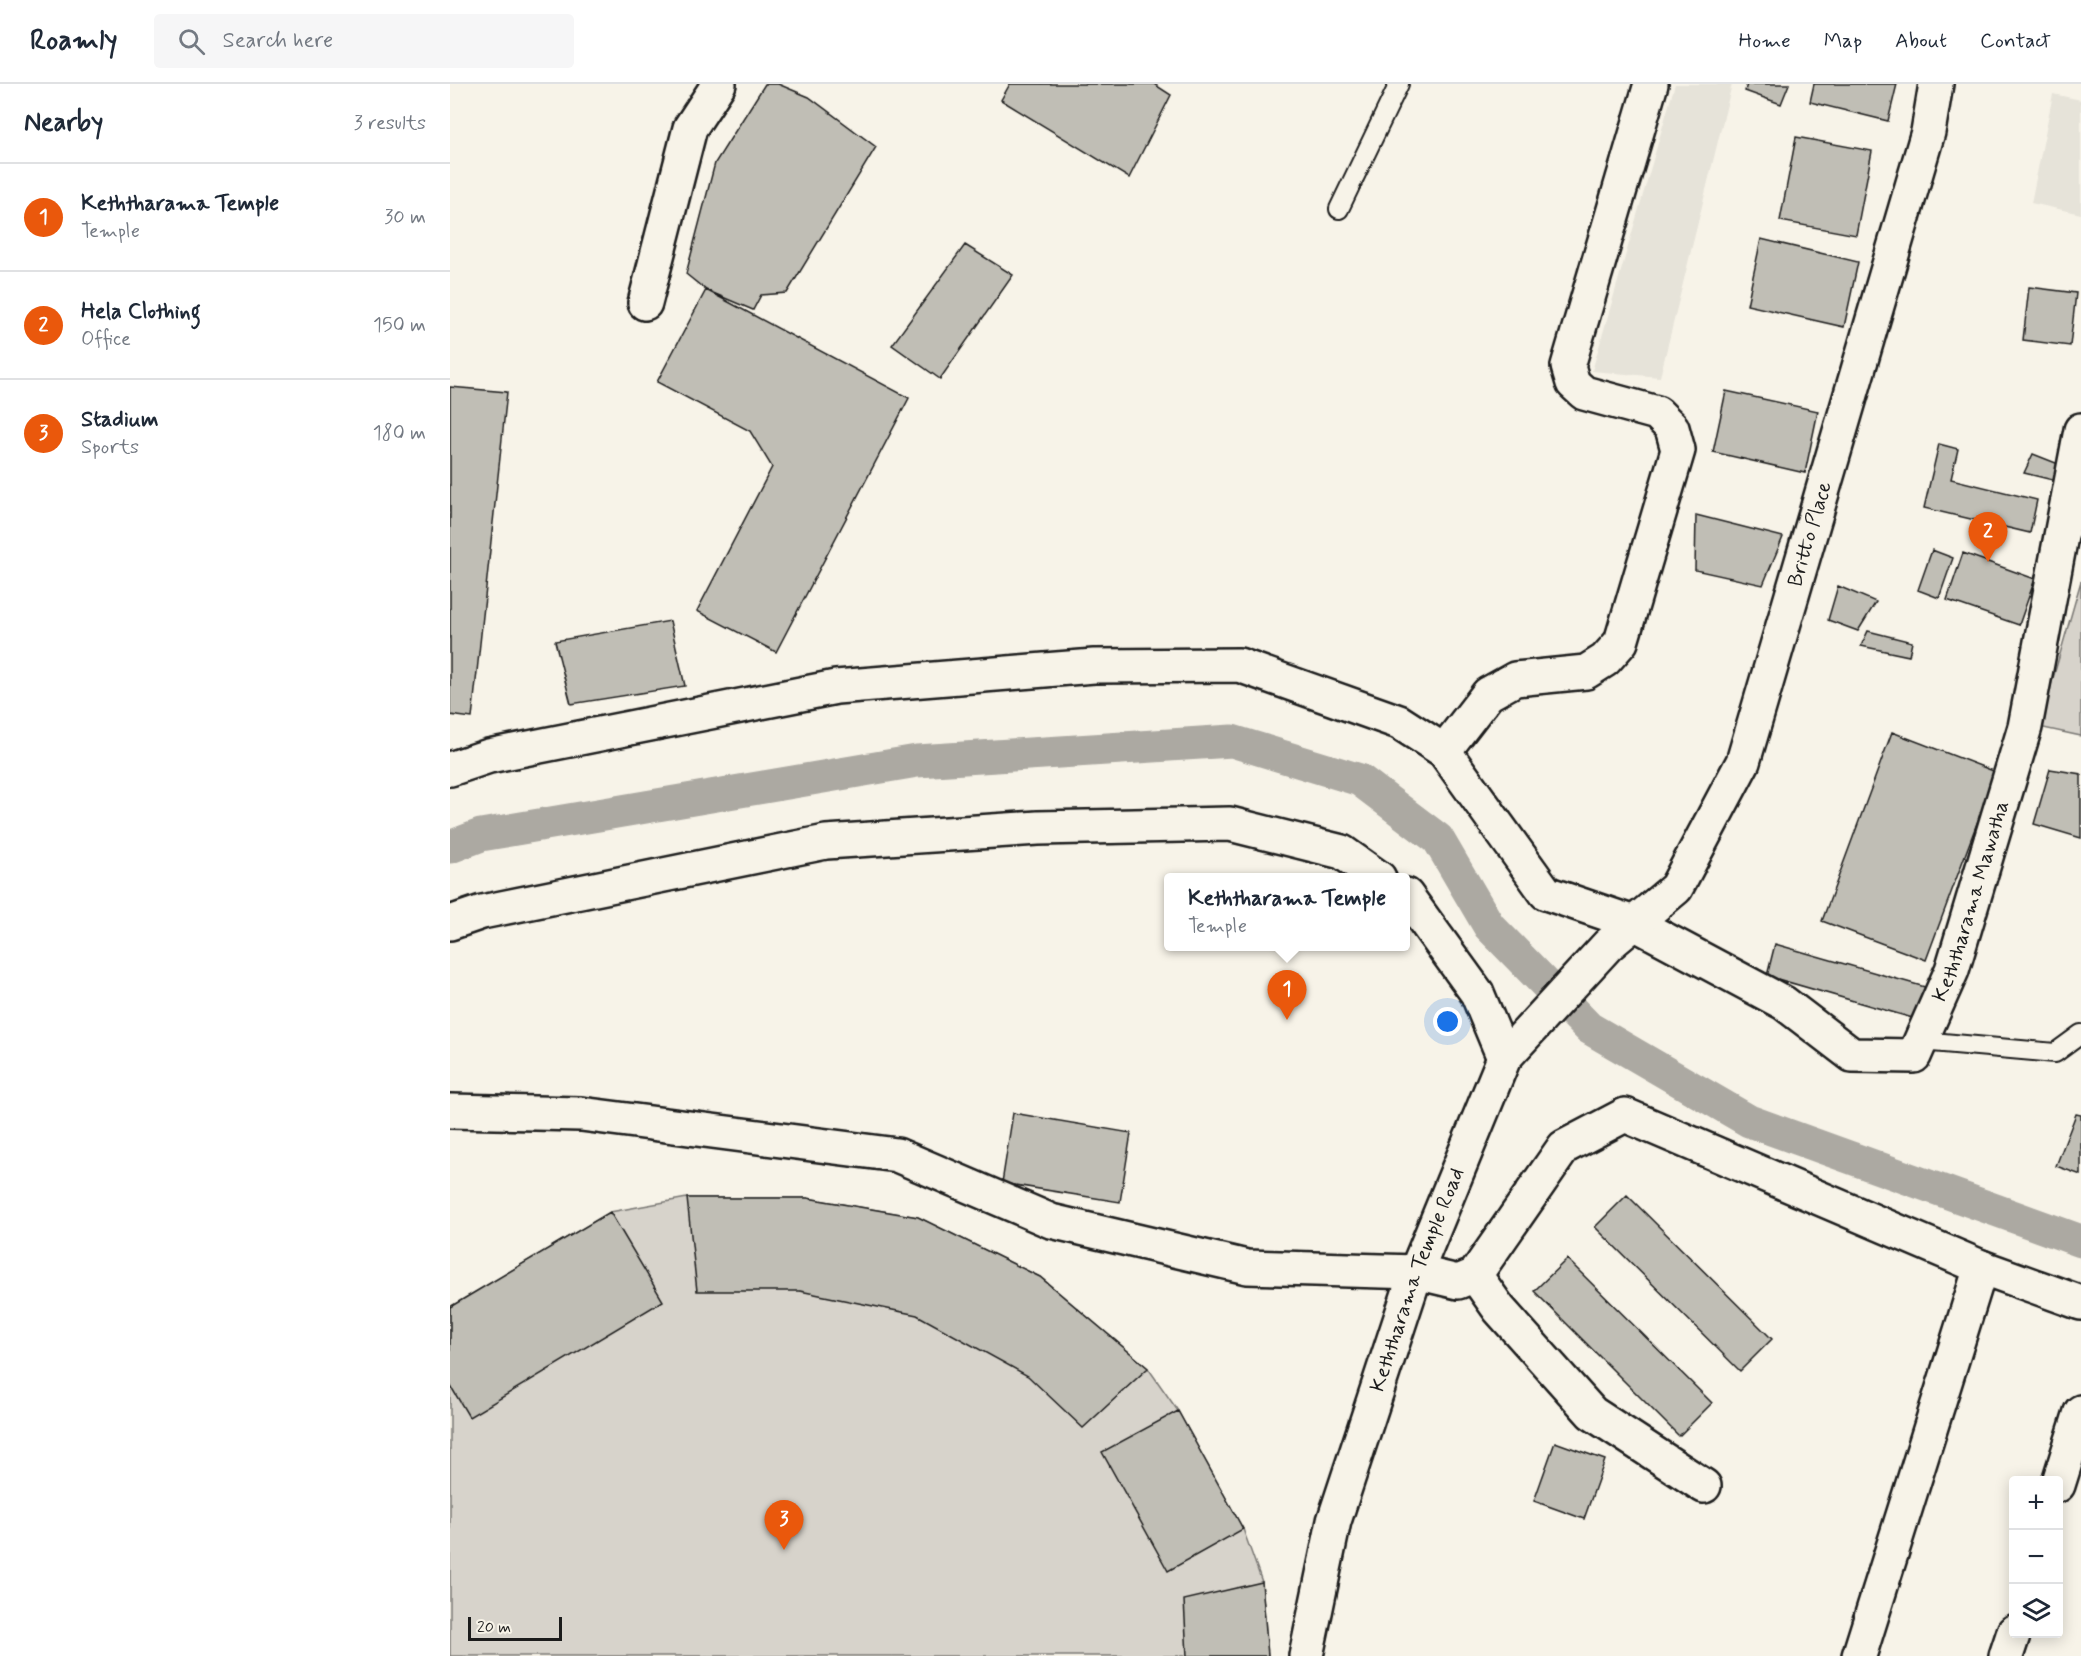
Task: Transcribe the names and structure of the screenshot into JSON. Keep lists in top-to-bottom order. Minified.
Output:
{"streets":{"street":["Britto Place","Keththarama Mawatha","Keththarama Temple Road"]},"crossings":[["Britto Place","Keththarama Temple Road"]],"scale_bar":"20 m","page":{"header":"Roamly","search":"Search here","nav":["Home","Map","About","Contact"],"heading":["Nearby","3 results"],"list":[{"mark":"1","name":"Keththarama Temple","note":"Temple","value":"30 m"},{"mark":"2","name":"Hela Clothing","note":"Office","value":"150 m"},{"mark":"3","name":"Stadium","note":"Sports","value":"180 m"}],"pins":["2","1","3"],"popup":["Keththarama Temple","Temple"],"map_buttons":["+","−"],"scale":"20 m"}}
